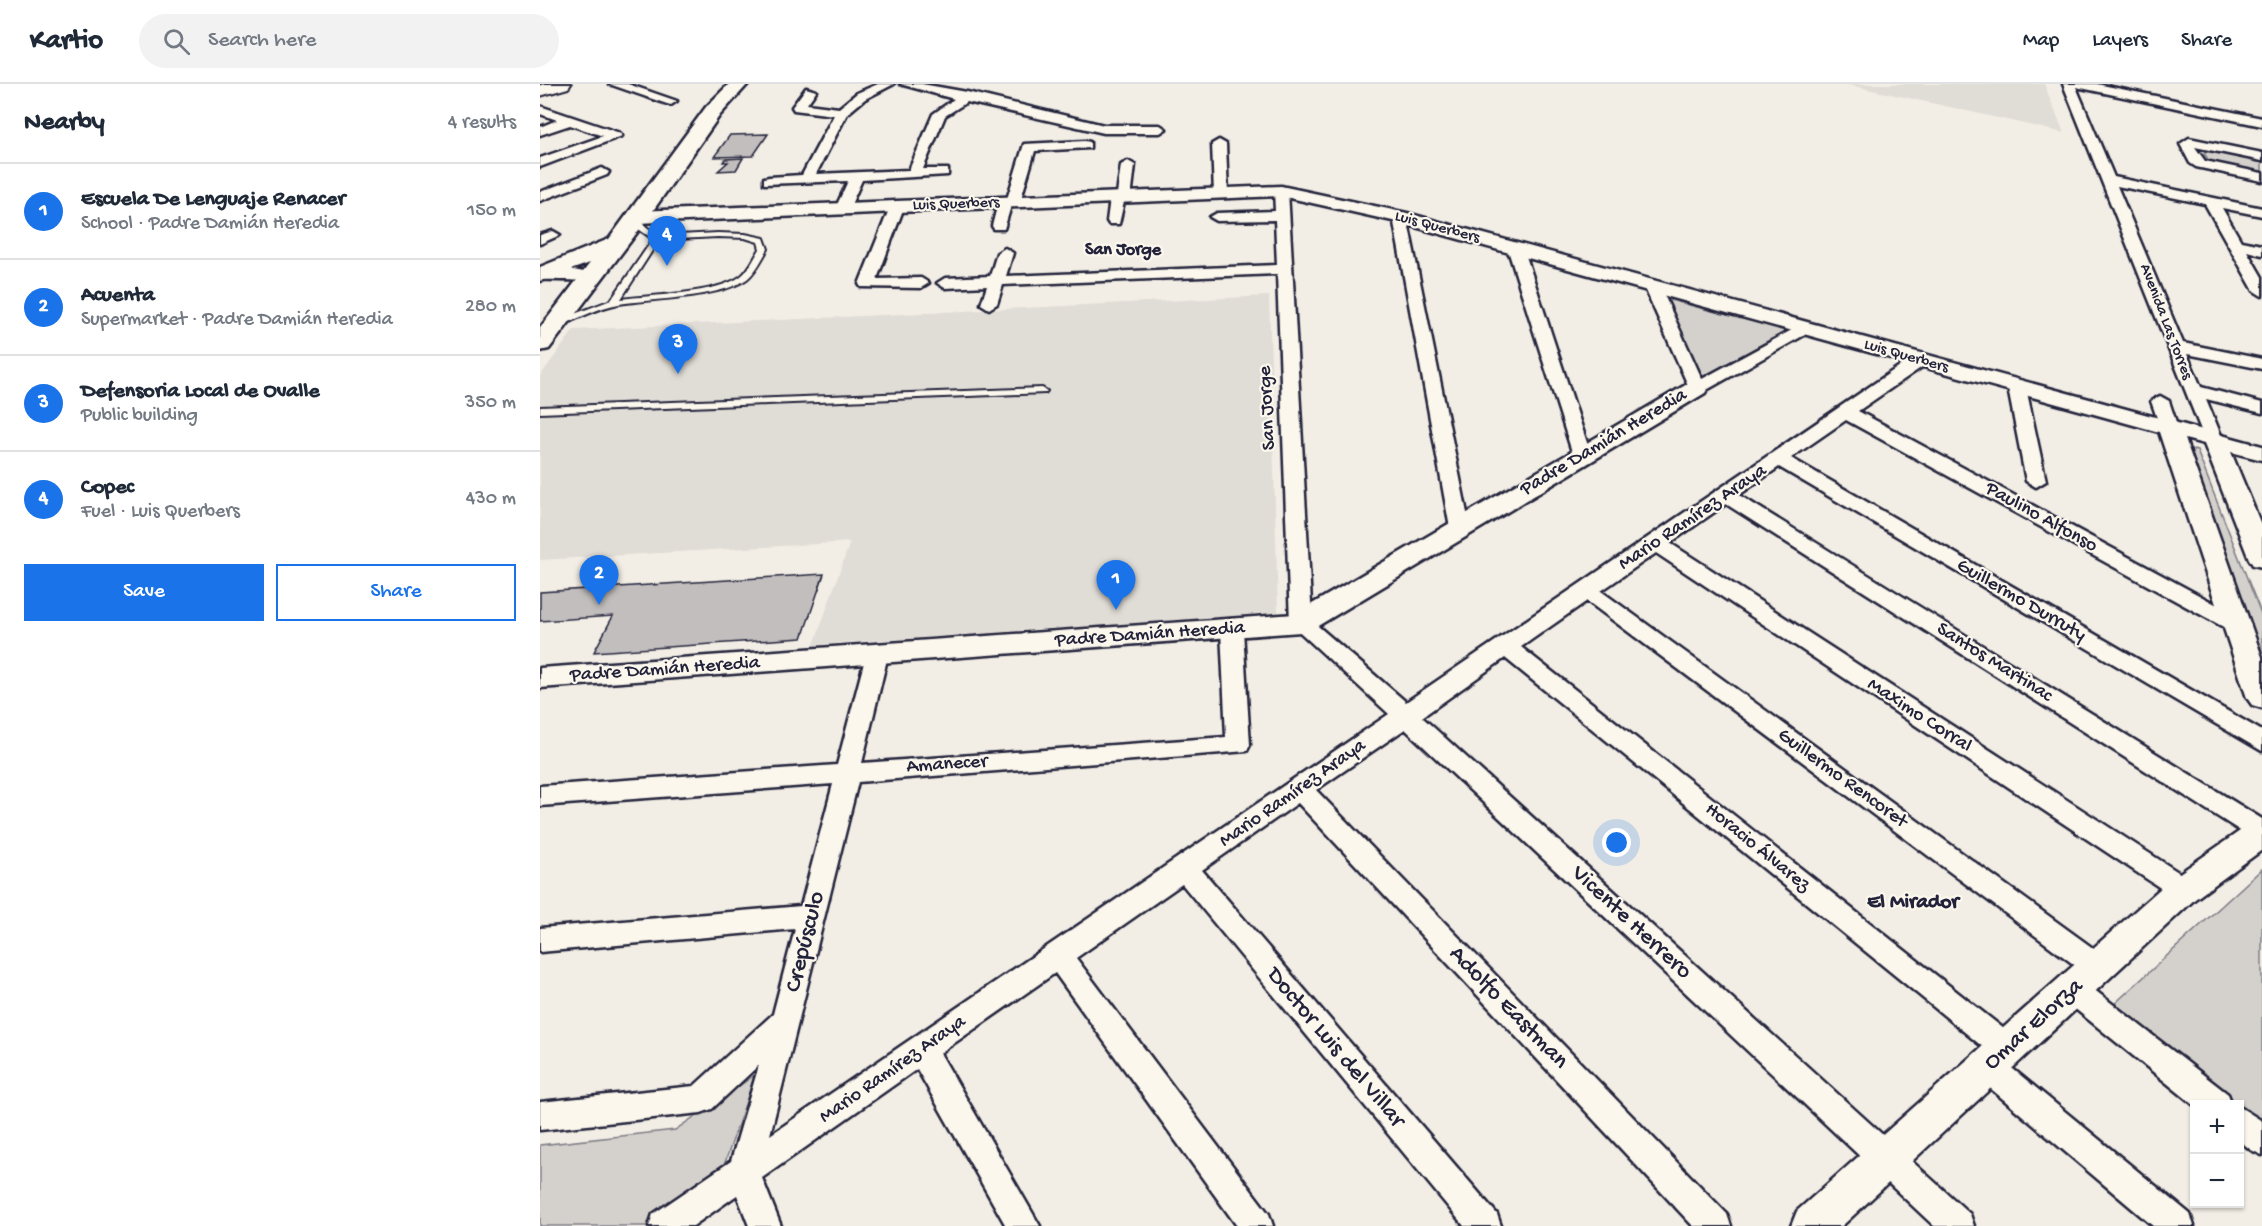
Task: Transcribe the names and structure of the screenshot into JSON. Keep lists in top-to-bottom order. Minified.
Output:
{"streets":{"street":["Luis Querbers","Avenida Las Torres","San Jorge","Padre Damián Heredia","Mario Ramírez Araya","Paulino Alfonso","Guillermo Durruty","Santos Martinac","Maximo Corral","Amanecer","Guillermo Rencoret","Horacio Álvarez","Vicente Herrero","Crepúsculo","Adolfo Eastman","Omar Elorza","Doctor Luis del Villar"]},"crossings":[["Luis Querbers","Avenida Las Torres"],["Luis Querbers","San Jorge"],["Luis Querbers","Padre Damián Heredia"],["Luis Querbers","Mario Ramírez Araya"],["Avenida Las Torres","Paulino Alfonso"],["San Jorge","Padre Damián Heredia"],["San Jorge","Vicente Herrero"],["Padre Damián Heredia","Amanecer"],["Padre Damián Heredia","Vicente Herrero"],["Padre Damián Heredia","Crepúsculo"],["Mario Ramírez Araya","Paulino Alfonso"],["Mario Ramírez Araya","Guillermo Durruty"],["Mario Ramírez Araya","Santos Martinac"],["Mario Ramírez Araya","Maximo Corral"],["Mario Ramírez Araya","Guillermo Rencoret"],["Mario Ramírez Araya","Horacio Álvarez"],["Mario Ramírez Araya","Vicente Herrero"],["Mario Ramírez Araya","Crepúsculo"],["Mario Ramírez Araya","Adolfo Eastman"],["Mario Ramírez Araya","Doctor Luis del Villar"],["Santos Martinac","Omar Elorza"],["Maximo Corral","Omar Elorza"],["Amanecer","Crepúsculo"],["Guillermo Rencoret","Omar Elorza"],["Horacio Álvarez","Omar Elorza"],["Vicente Herrero","Omar Elorza"]],"districts":["San Jorge","El Mirador"],"page":{"header":"Kartio","search":"Search here","nav":["Map","Layers","Share"],"heading":["Nearby","4 results"],"list":[{"mark":"1","name":"Escuela De Lenguaje Renacer","note":"School · Padre Damián Heredia","value":"150 m"},{"mark":"2","name":"Acuenta","note":"Supermarket · Padre Damián Heredia","value":"280 m"},{"mark":"3","name":"Defensoria Local de Ovalle","note":"Public building","value":"350 m"},{"mark":"4","name":"Copec","note":"Fuel · Luis Querbers","value":"430 m"}],"pins":["4","3","2","1"],"buttons":["Save","Share"],"map_buttons":["+","−"]}}
